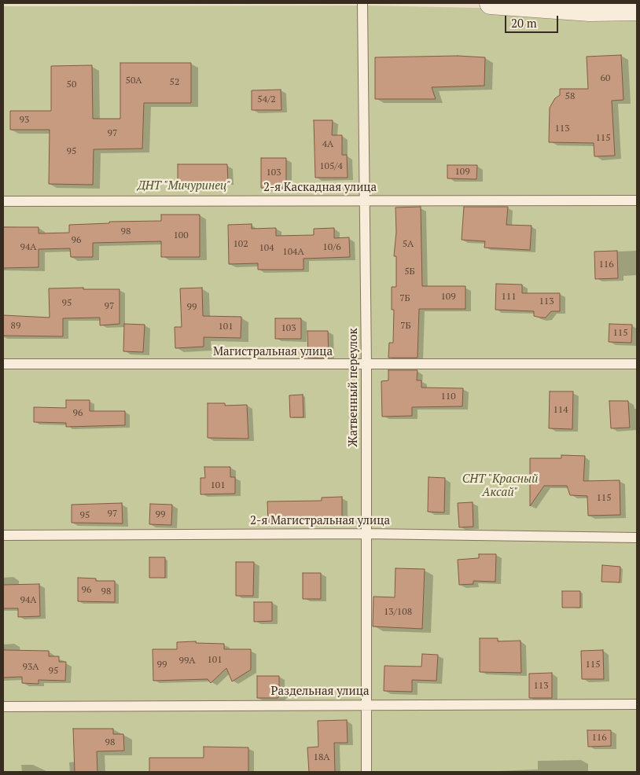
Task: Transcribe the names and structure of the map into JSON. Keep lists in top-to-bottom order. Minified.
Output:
{"streets":{"lane":["2-я Каскадная улица","Магистральная улица","Жатвенный переулок","2-я Магистральная улица","Раздельная улица"]},"crossings":[["2-я Каскадная улица","Жатвенный переулок"],["Магистральная улица","Жатвенный переулок"],["Жатвенный переулок","2-я Магистральная улица"],["Жатвенный переулок","Раздельная улица"]],"parks":["ДНТ \"Мичуринец\"","СНТ \"Красный Аксай\""],"house_numbers":["60","50А","52","50","58","54/2","93","113","97","115","4А","95","105/4","109","103","98","100","96","102","5А","94А","10/6","104","104А","116","5Б","109","111","7Б","113","95","97","99","89","7Б","101","103","115","110","114","96","101","115","97","99","95","96","98","94А","13/108","101","99А","99","115","93А","95","113","116","98","18А"],"scale_bar":"20 m"}
